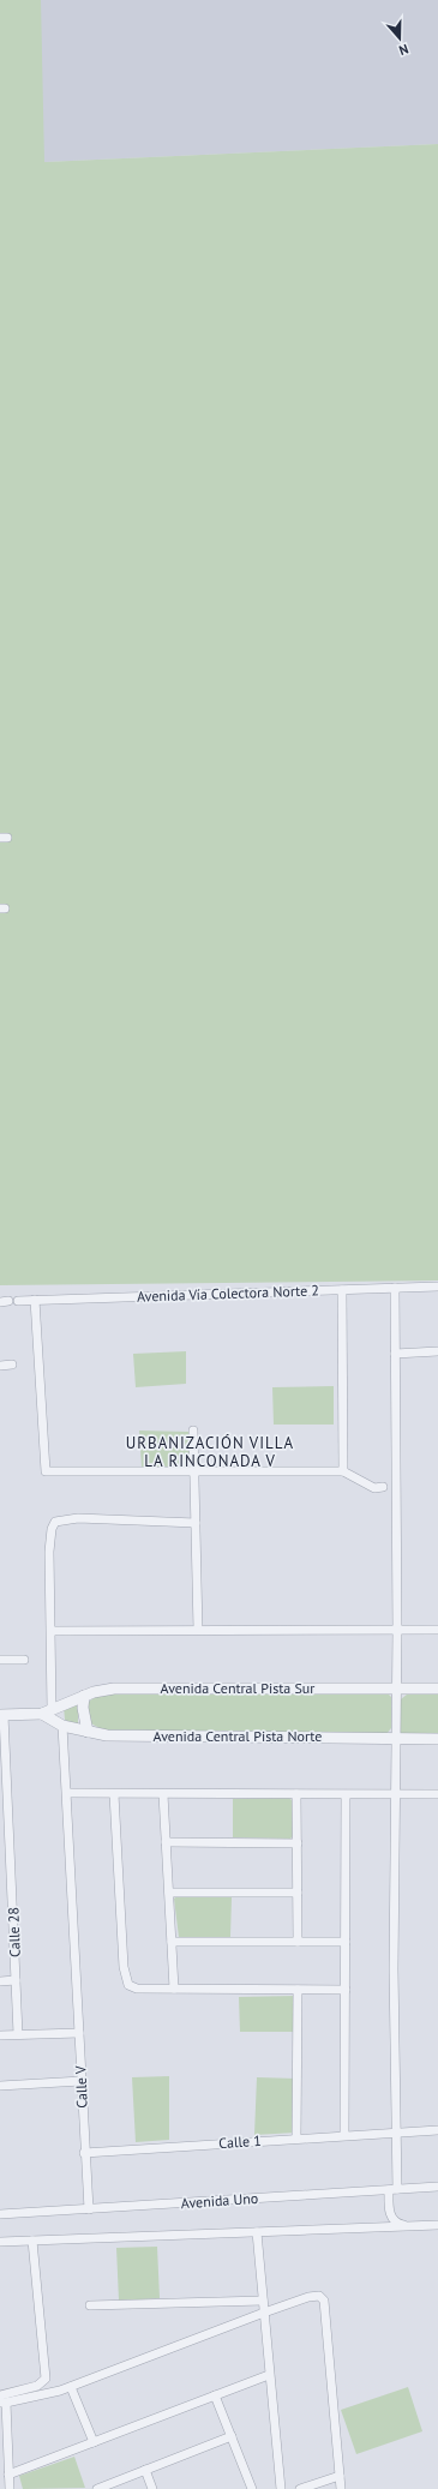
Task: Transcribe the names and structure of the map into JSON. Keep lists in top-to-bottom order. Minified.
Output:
{"streets":{"street":["Avenida Vía Colectora Norte 2","Avenida Central Pista Sur","Avenida Central Pista Norte","Calle 28","Calle V","Calle 1","Avenida Uno"]},"crossings":[["Avenida Central Pista Sur","Avenida Central Pista Norte"],["Avenida Central Pista Norte","Calle V"],["Calle V","Calle 1"],["Calle V","Avenida Uno"]],"districts":["URBANIZACIÓN VILLA LA RINCONADA V"],"north":"bottom"}
